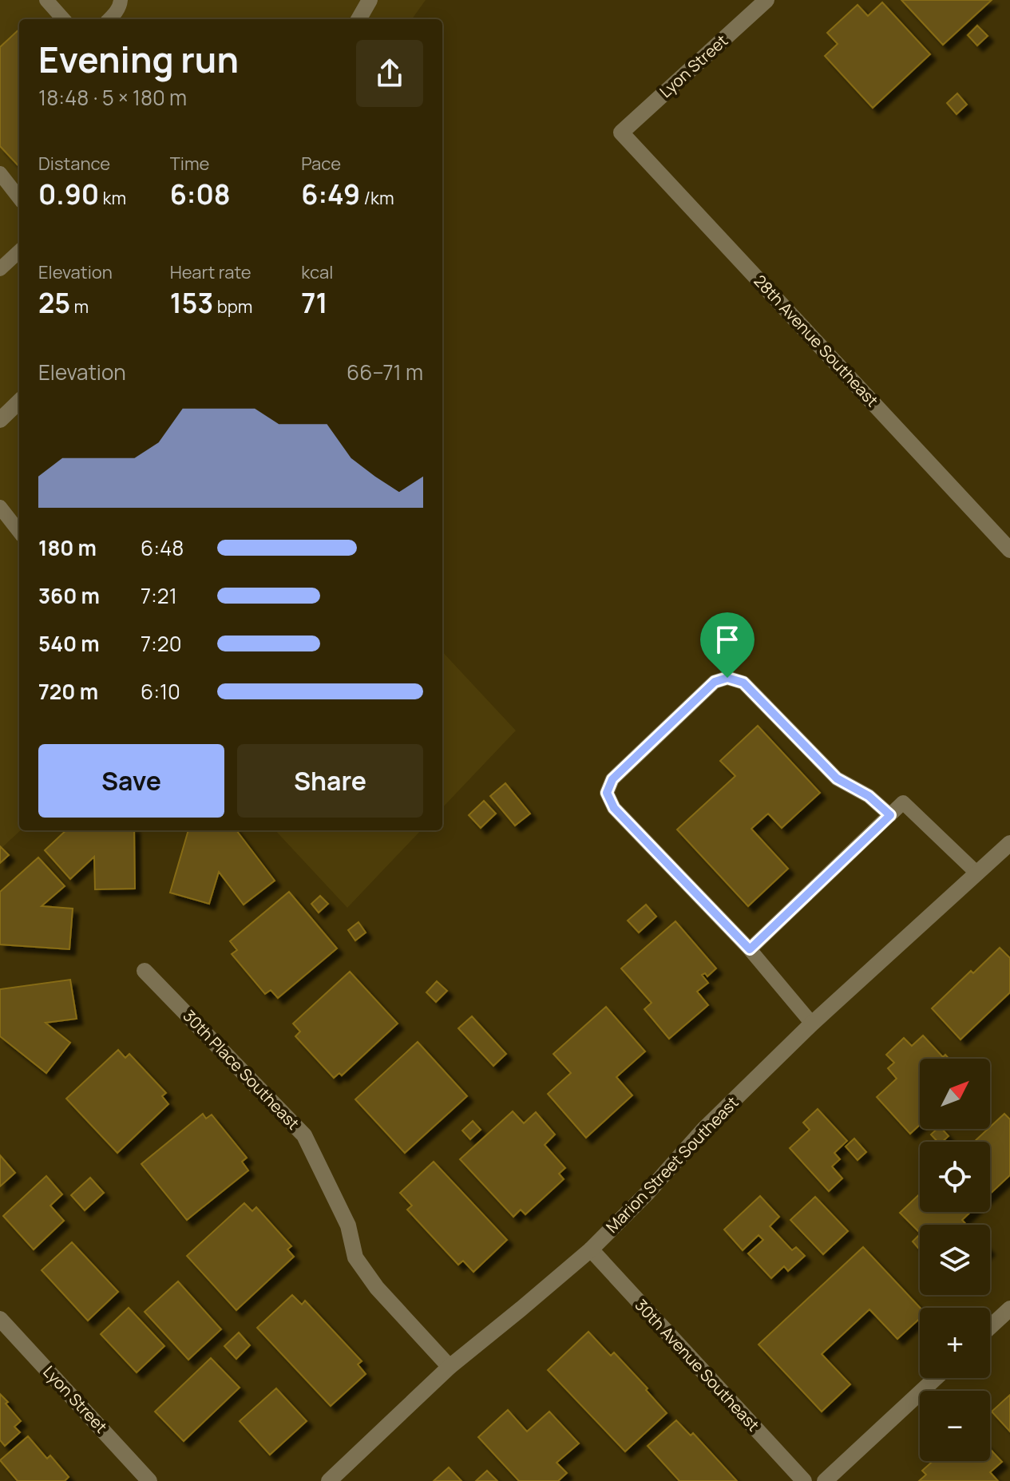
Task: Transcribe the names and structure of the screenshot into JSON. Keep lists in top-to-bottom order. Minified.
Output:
{"streets":{"street":["Lyon Street","28th Avenue Southeast","30th Place Southeast","Marion Street Southeast","30th Avenue Southeast"]},"crossings":[["Lyon Street","28th Avenue Southeast"],["30th Place Southeast","Marion Street Southeast"],["Marion Street Southeast","30th Avenue Southeast"]],"north":"top right","page":{"heading":["Evening run","18:48 · 5 × 180 m"],"stats":[["Distance","0.90 km"],["Time","6:08"],["Pace","6:49 /km"],["Elevation","25 m"],["Heart rate","153 bpm"],["kcal","71"]],"chart":["Elevation","66–71 m"],"list":[{"name":"180 m","note":"6:48"},{"name":"360 m","note":"7:21"},{"name":"540 m","note":"7:20"},{"name":"720 m","note":"6:10"}],"buttons":["Save","Share"],"map_buttons":["+","−"]}}
